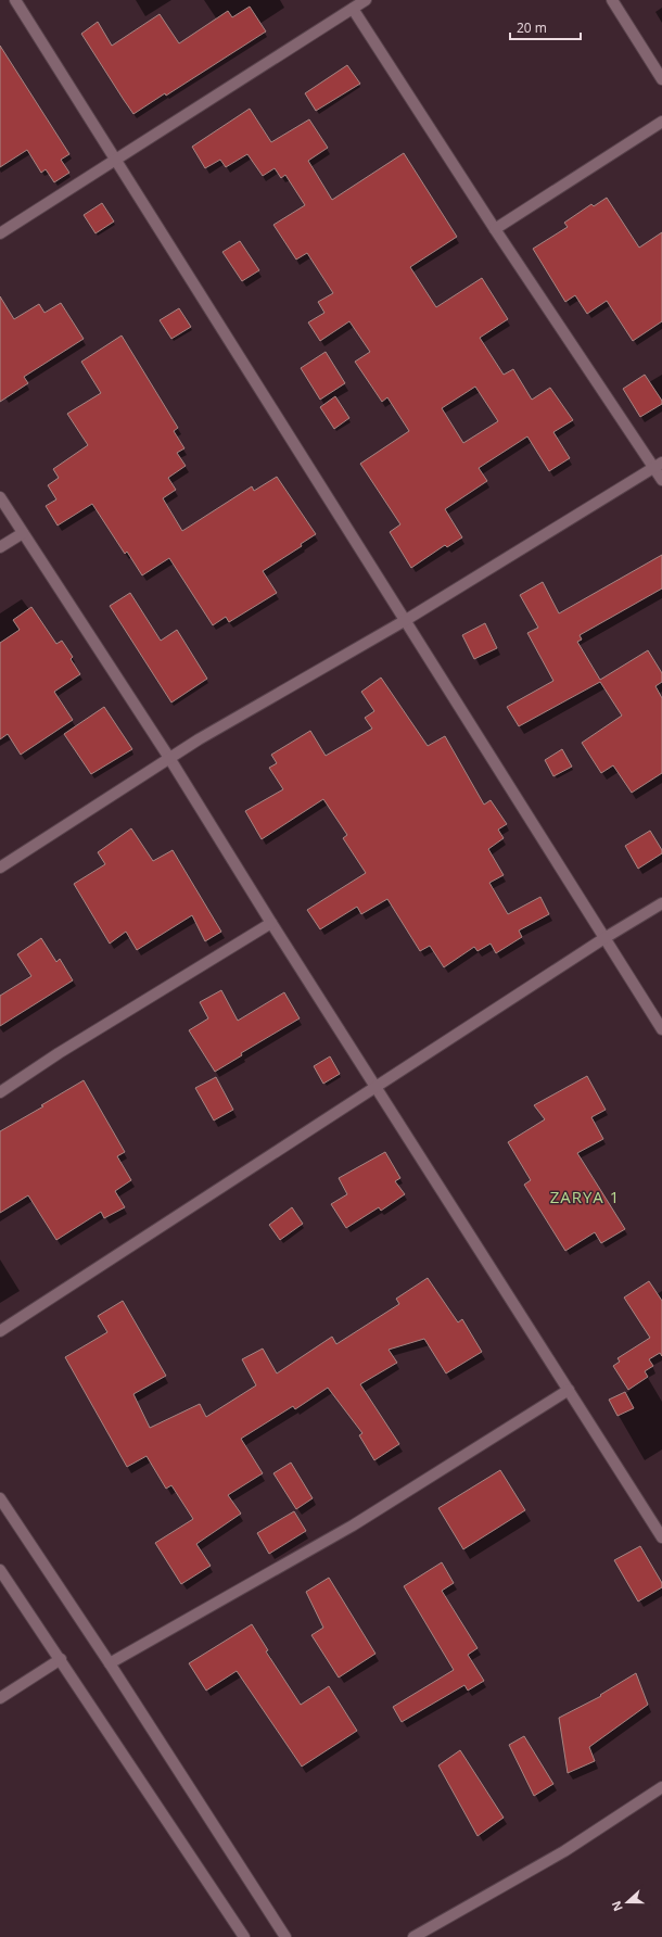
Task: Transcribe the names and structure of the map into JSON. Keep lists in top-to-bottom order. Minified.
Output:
{"districts":["ZARYA 1"],"scale_bar":"20 m","north":"left"}
